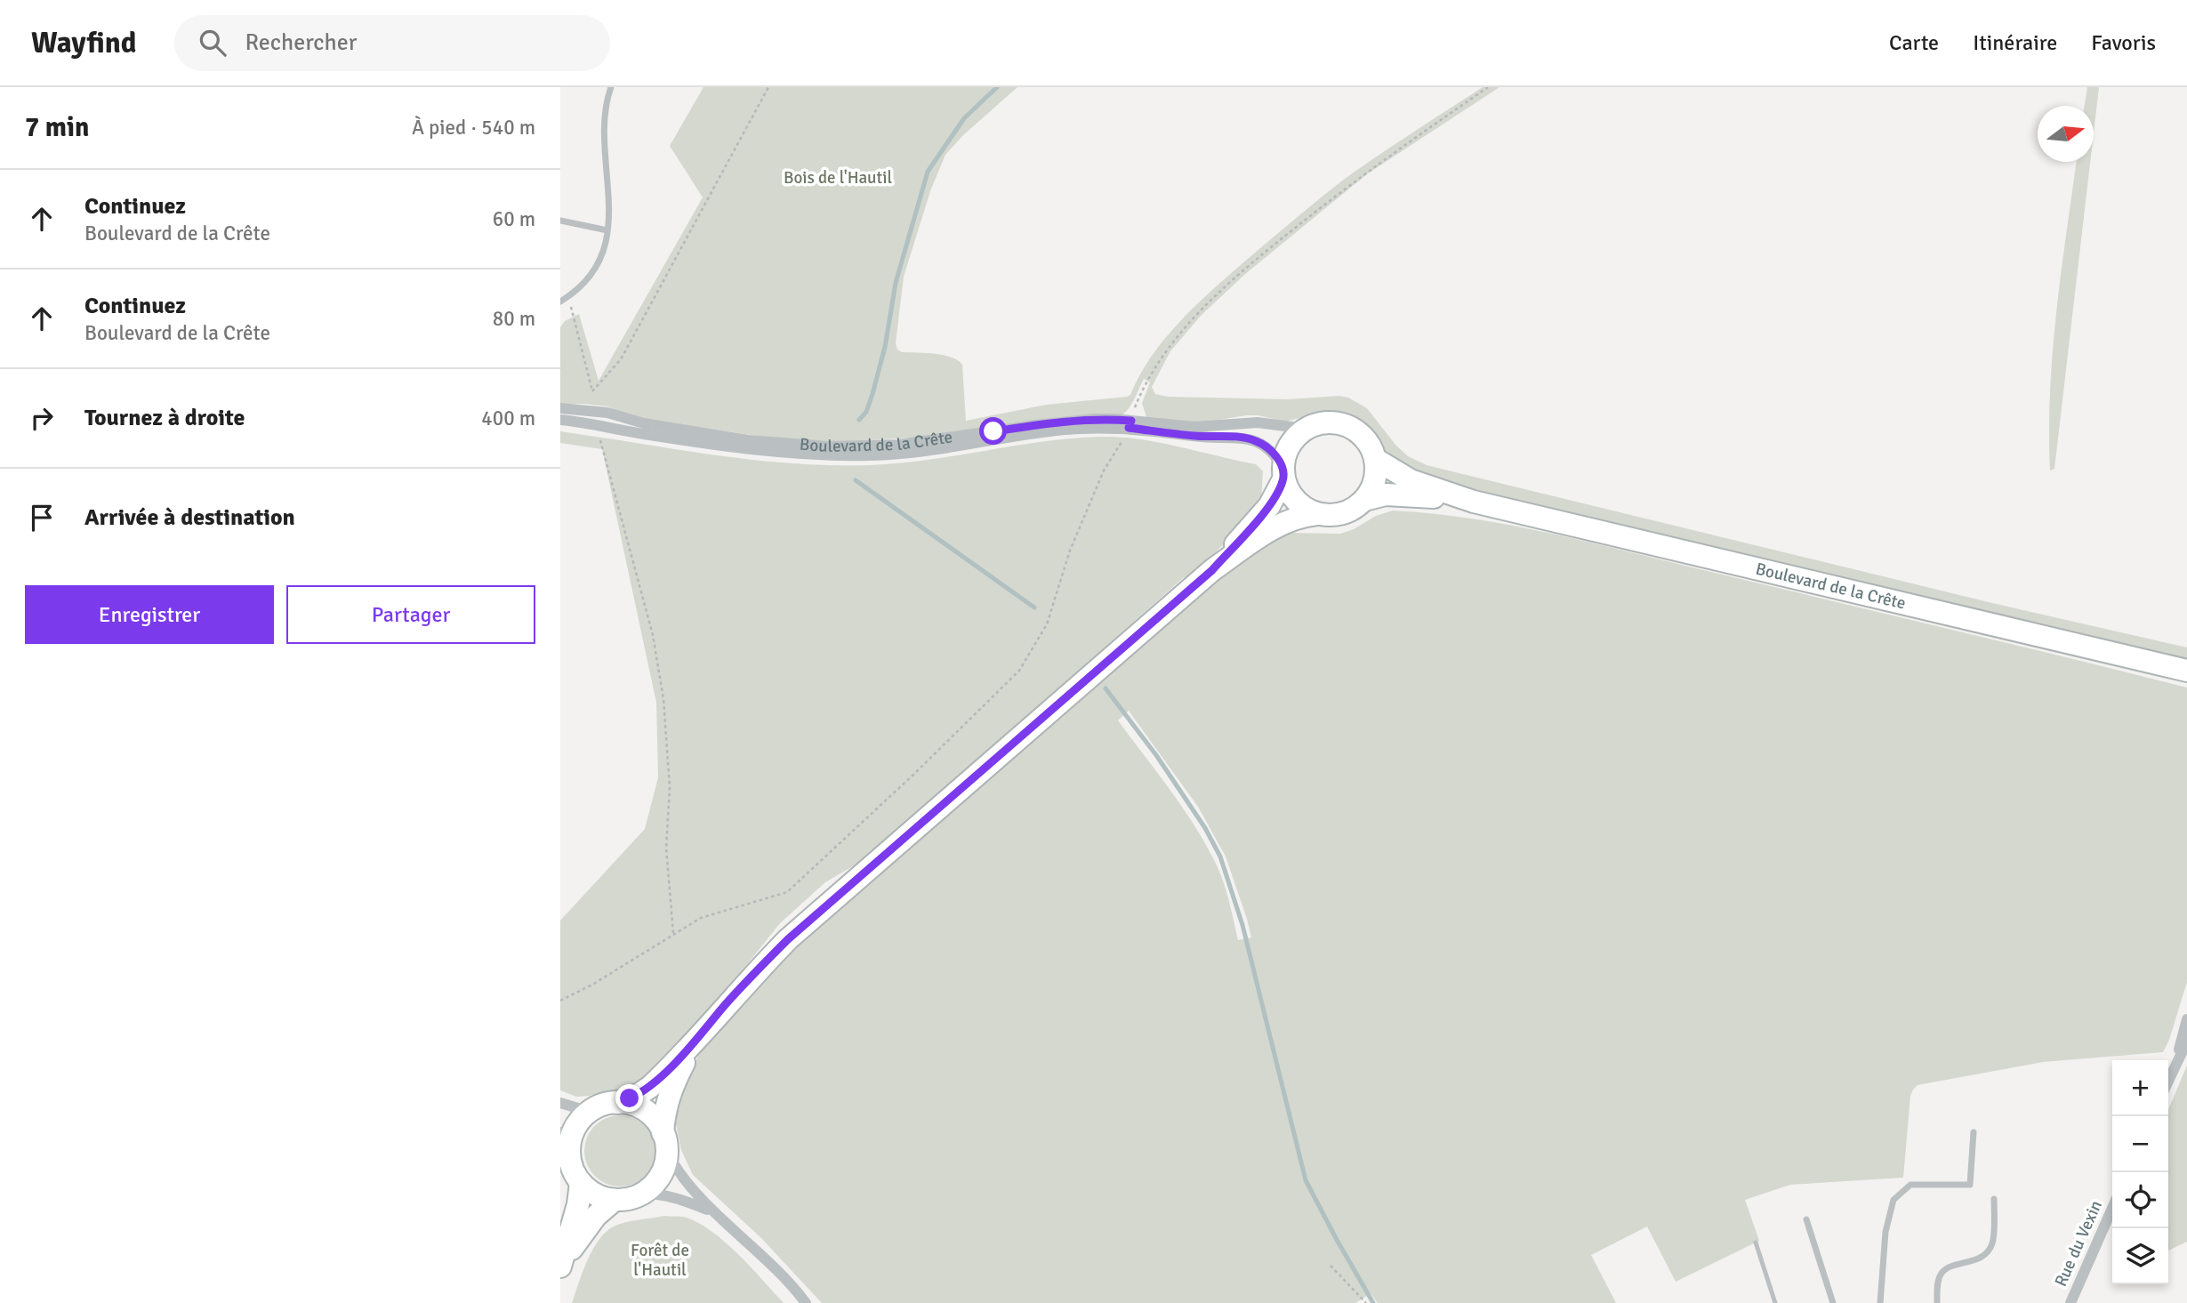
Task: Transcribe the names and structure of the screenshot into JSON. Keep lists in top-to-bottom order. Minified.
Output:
{"streets":{"main road":["Boulevard de la Crête"],"street":["Rue du Vexin"]},"parks":["Bois de l'Hautil","Forêt de l'Hautil"],"north":"right","page":{"header":"Wayfind","search":"Rechercher","nav":["Carte","Itinéraire","Favoris"],"heading":["7 min","À pied · 540 m"],"list":[["Continuez","Boulevard de la Crête","60 m"],["Continuez","Boulevard de la Crête","80 m"],["Tournez à droite","400 m"],"Arrivée à destination"],"buttons":["Enregistrer","Partager"],"map_buttons":["+","−"]}}
